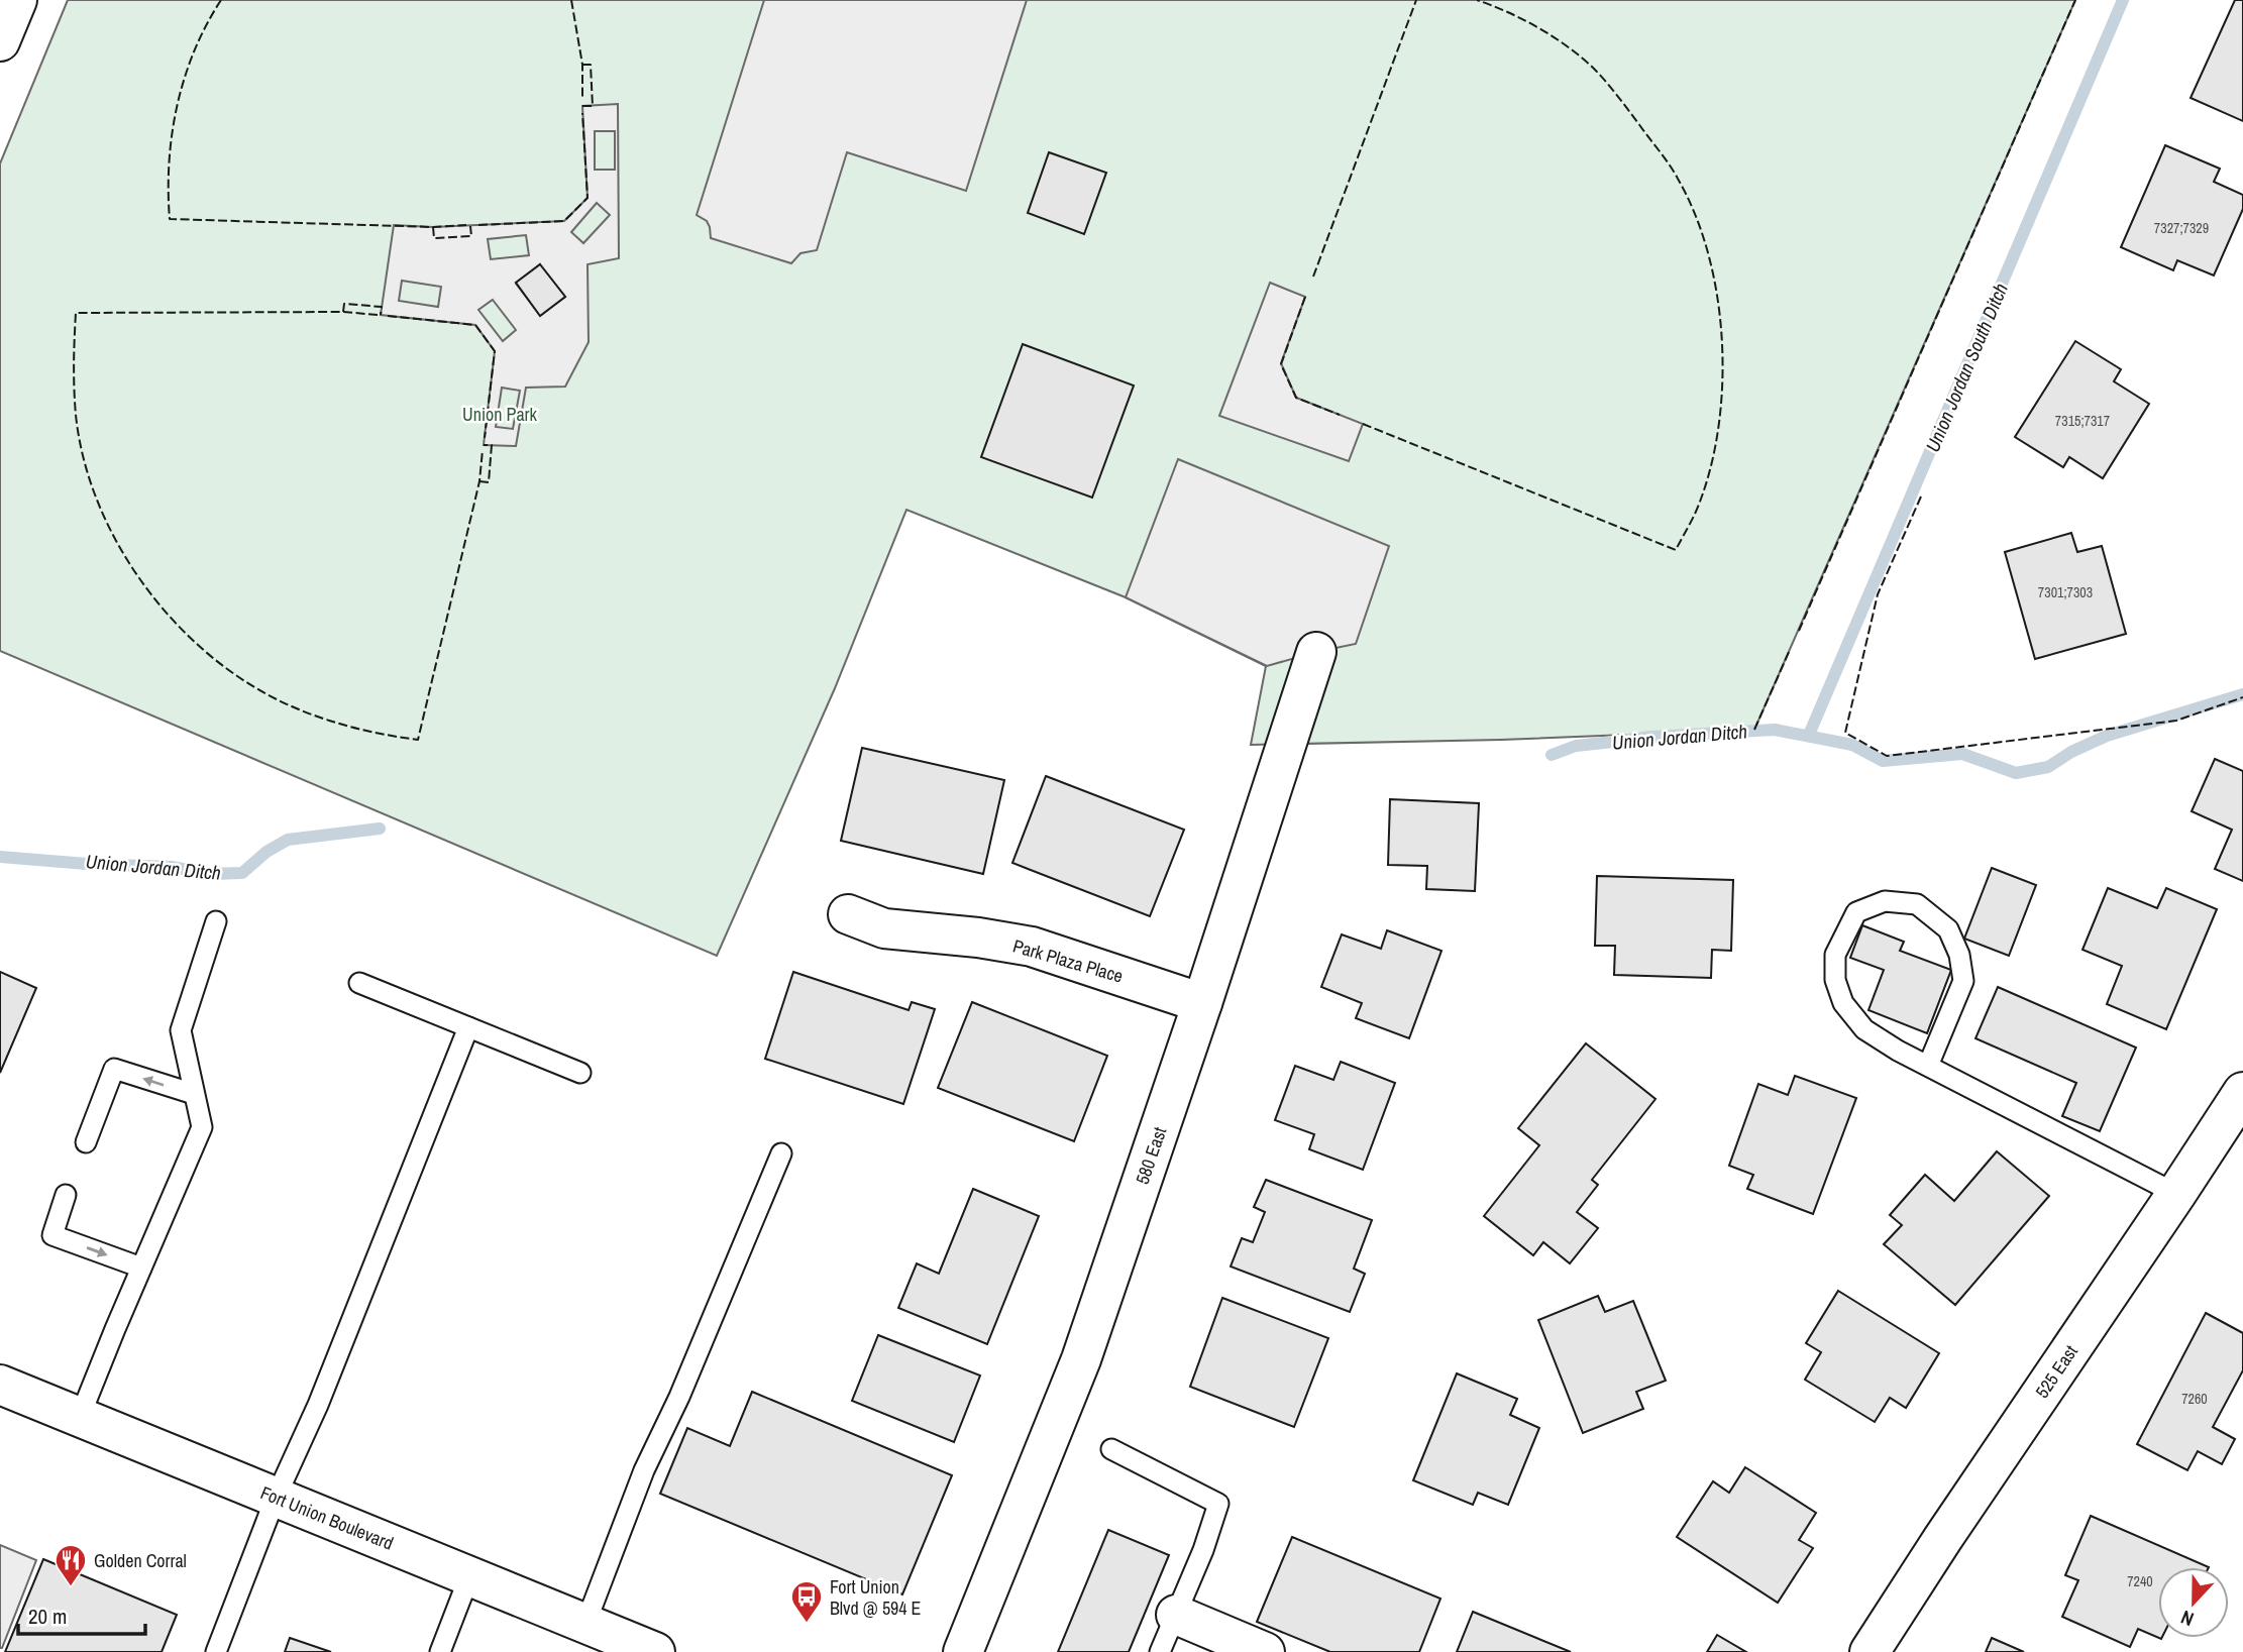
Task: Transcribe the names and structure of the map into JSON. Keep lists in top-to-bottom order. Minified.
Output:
{"streets":{"street":["Park Plaza Place","580 East","525 East","Fort Union Boulevard"]},"crossings":[["Park Plaza Place","580 East"]],"water":["Union Jordan South Ditch","Union Jordan Ditch"],"parks":["Union Park"],"places":{"restaurant":["Golden Corral"],"bus stop":["Fort Union Blvd @ 594 E"]},"house_numbers":["7327;7329","7315;7317","7301;7303","7260","7240"],"scale_bar":"20 m","north":"bottom"}
